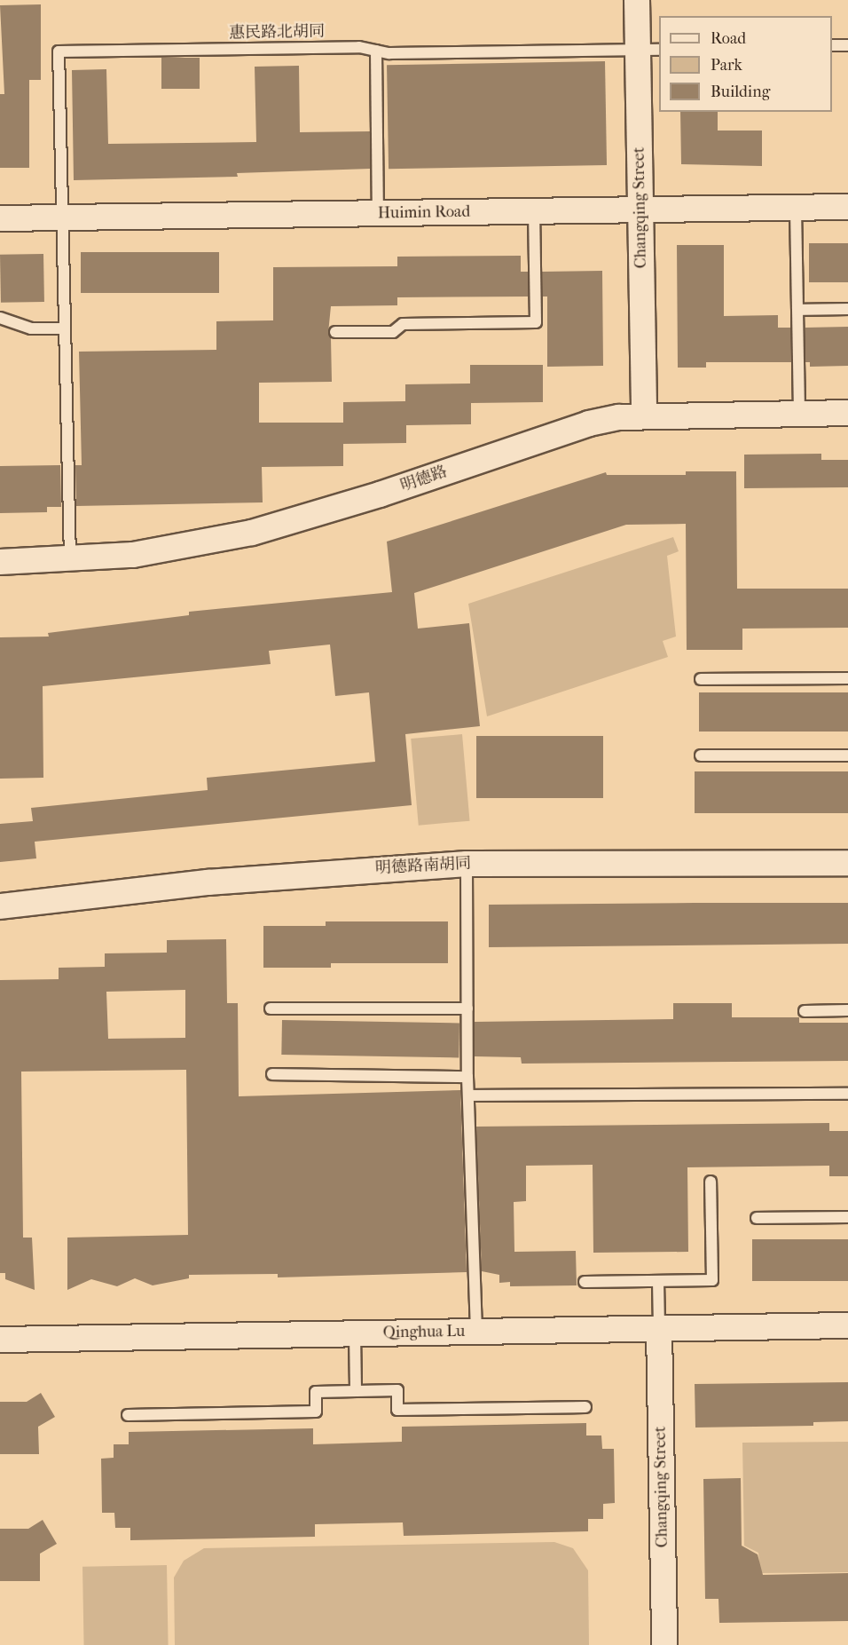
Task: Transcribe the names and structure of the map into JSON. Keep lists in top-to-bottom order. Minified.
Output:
{"streets":{"street":["Changqing Street","Huimin Road","明德路","明德路南胡同","Qinghua Lu"],"lane":["惠民路北胡同"]},"crossings":[["惠民路北胡同","Changqing Street"],["惠民路北胡同","Huimin Road"],["Changqing Street","Huimin Road"],["Changqing Street","明德路"],["Changqing Street","Qinghua Lu"]],"legend":["Road","Park","Building"]}
